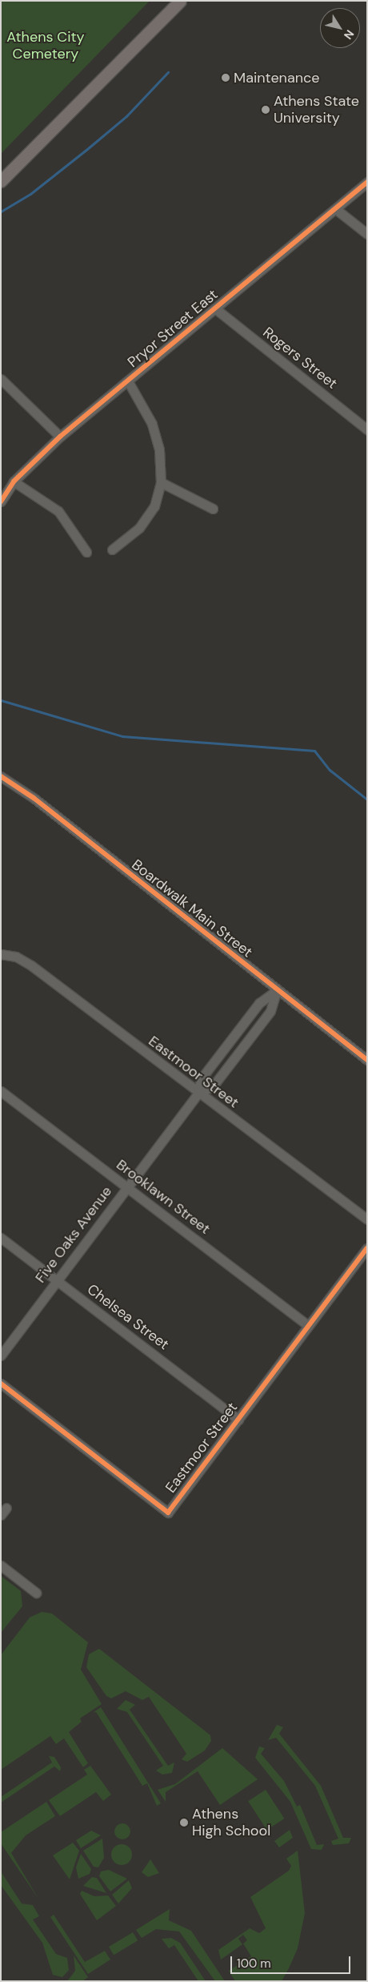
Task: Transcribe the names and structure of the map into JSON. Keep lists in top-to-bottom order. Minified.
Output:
{"streets":{"street":["Pryor Street East","Rogers Street","Boardwalk Main Street","Eastmoor Street","Brooklawn Street","Five Oaks Avenue","Chelsea Street"]},"crossings":[["Pryor Street East","Rogers Street"],["Boardwalk Main Street","Five Oaks Avenue"],["Eastmoor Street","Brooklawn Street"],["Eastmoor Street","Five Oaks Avenue"],["Eastmoor Street","Chelsea Street"],["Brooklawn Street","Five Oaks Avenue"],["Five Oaks Avenue","Chelsea Street"]],"parks":["Athens City Cemetery"],"places":["Maintenance","Athens State University","Athens High School"],"scale_bar":"100 m","north":"bottom right"}
